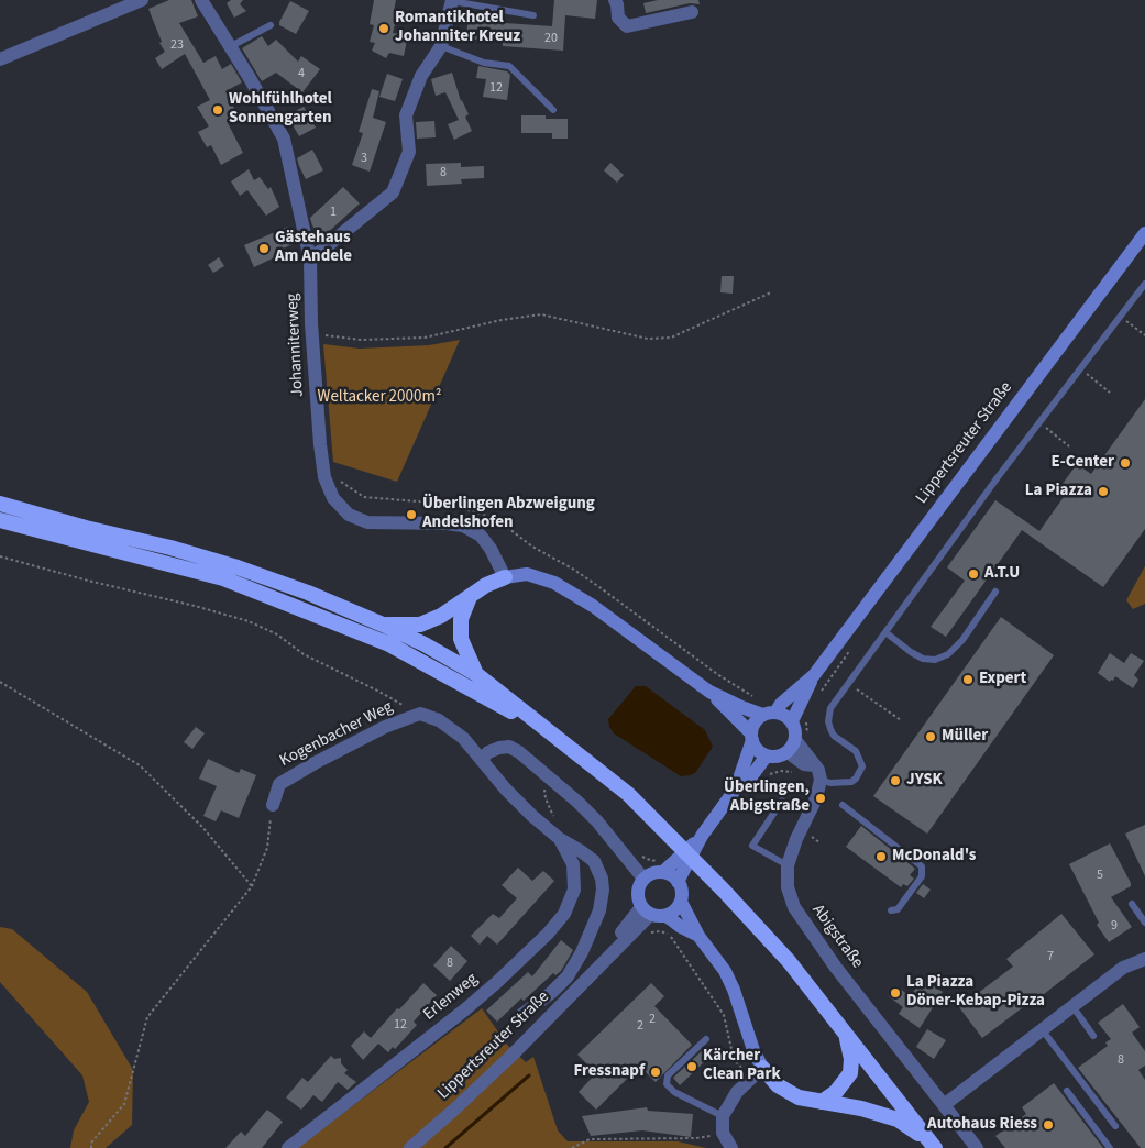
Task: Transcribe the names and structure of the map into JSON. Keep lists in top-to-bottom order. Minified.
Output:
{"streets":{"main road":["Lippertsreuter Straße"],"street":["Johanniterweg","Kogenbacher Weg","Abigstraße","Erlenweg"]},"crossings":[["Kogenbacher Weg","Erlenweg"]],"parks":["Weltacker 2000m²"],"places":["Romantikhotel Johanniter Kreuz","Wohlfühlhotel Sonnengarten","Gästehaus Am Andele","E-Center","La Piazza","Überlingen Abzweigung Andelshofen","A.T.U","Expert","Müller","JYSK","Überlingen, Abigstraße","McDonald's","La Piazza Döner-Kebap-Pizza","Kärcher Clean Park","Fressnapf","Autohaus Riess"],"house_numbers":["20","23","4","12","3","8","1","5","9","7","8","2","12","2","8"]}
